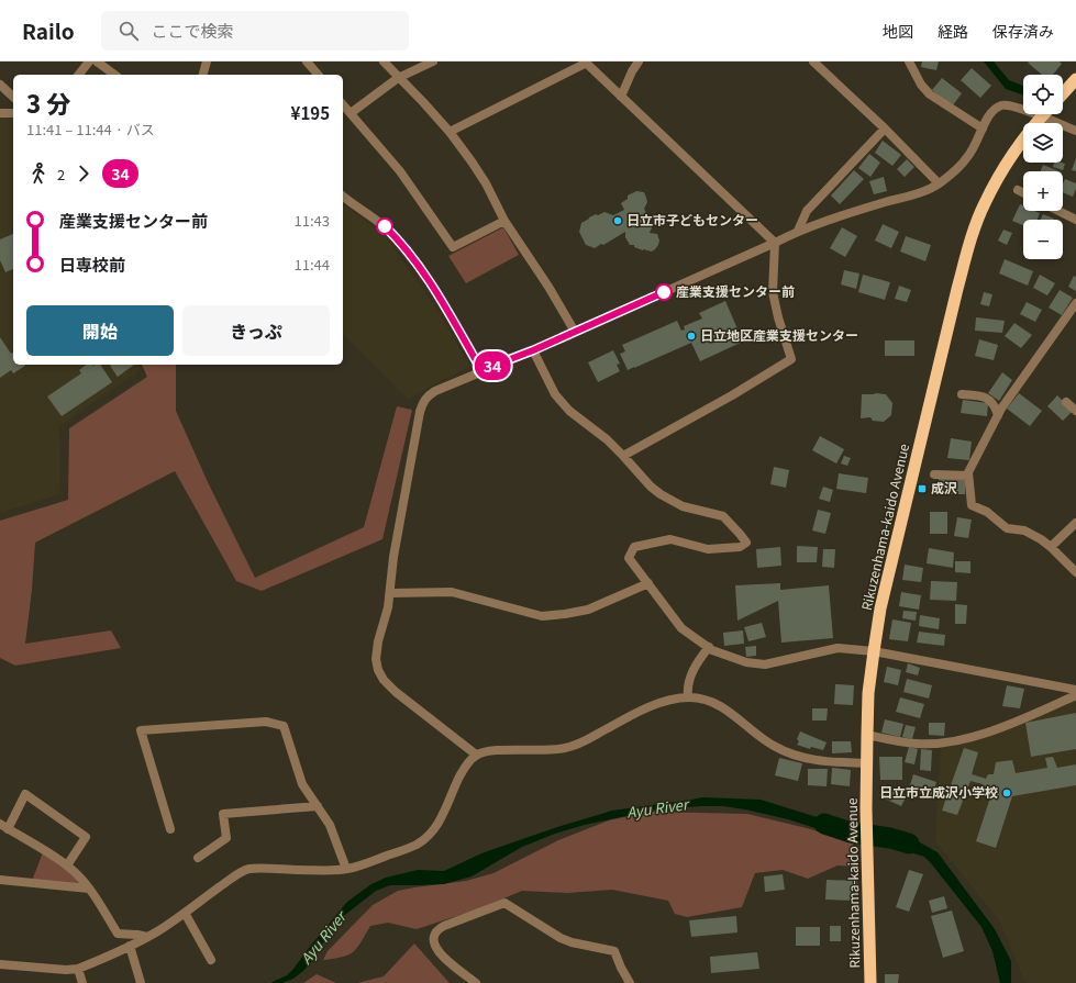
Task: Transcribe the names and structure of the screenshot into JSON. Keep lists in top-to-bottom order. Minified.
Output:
{"streets":{"highway":["Rikuzenhama-kaido Avenue"]},"water":["Ayu River"],"places":{"other":["日立市子どもセンター","産業支援センター前","日立地区産業支援センター","日立市立成沢小学校"],"transit":["成沢"]},"lines":["bus line 34"],"page":{"header":"Railo","search":"ここで検索","nav":["地図","経路","保存済み"],"on_map":"34","map_buttons":["+","−"],"heading":["3 分","11:41 – 11:44 · バス","¥195"],"legs":["2","34"],"list":[{"name":"産業支援センター前","value":"11:43"},{"name":"日専校前","value":"11:44"}],"buttons":["開始","きっぷ"]}}
